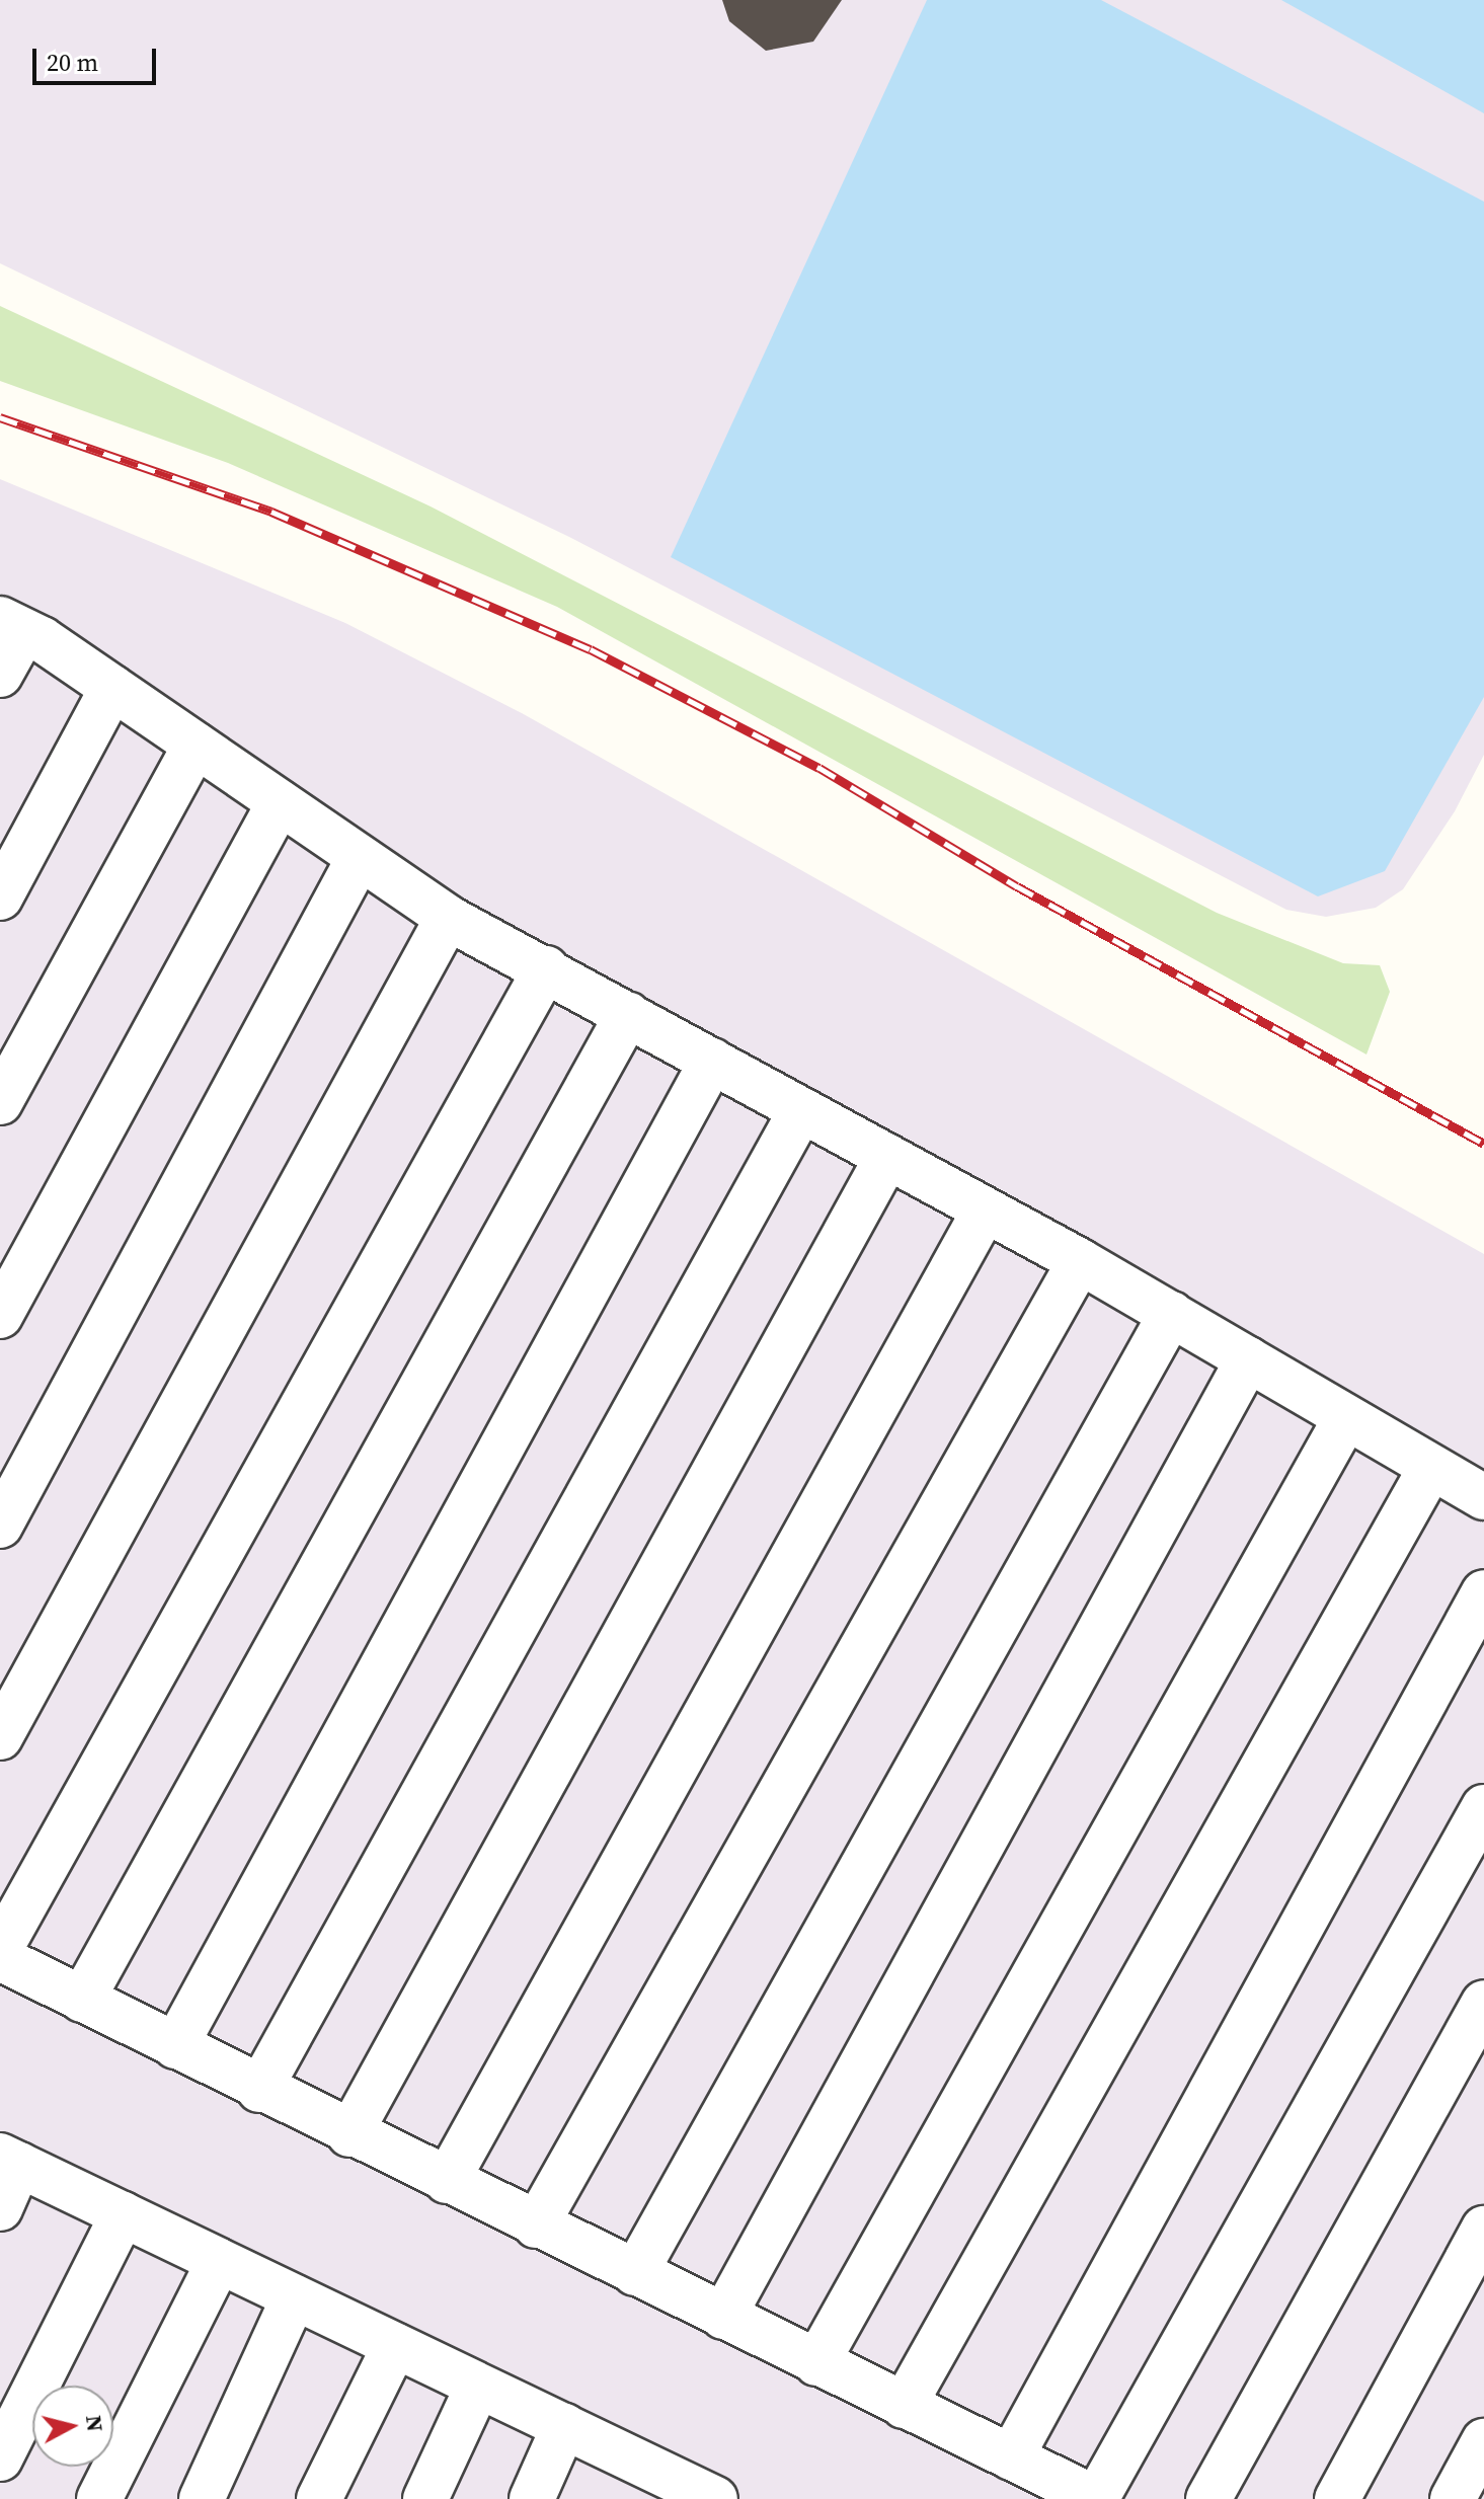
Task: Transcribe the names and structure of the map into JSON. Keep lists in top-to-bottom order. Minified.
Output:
{"scale_bar":"20 m","north":"right"}
